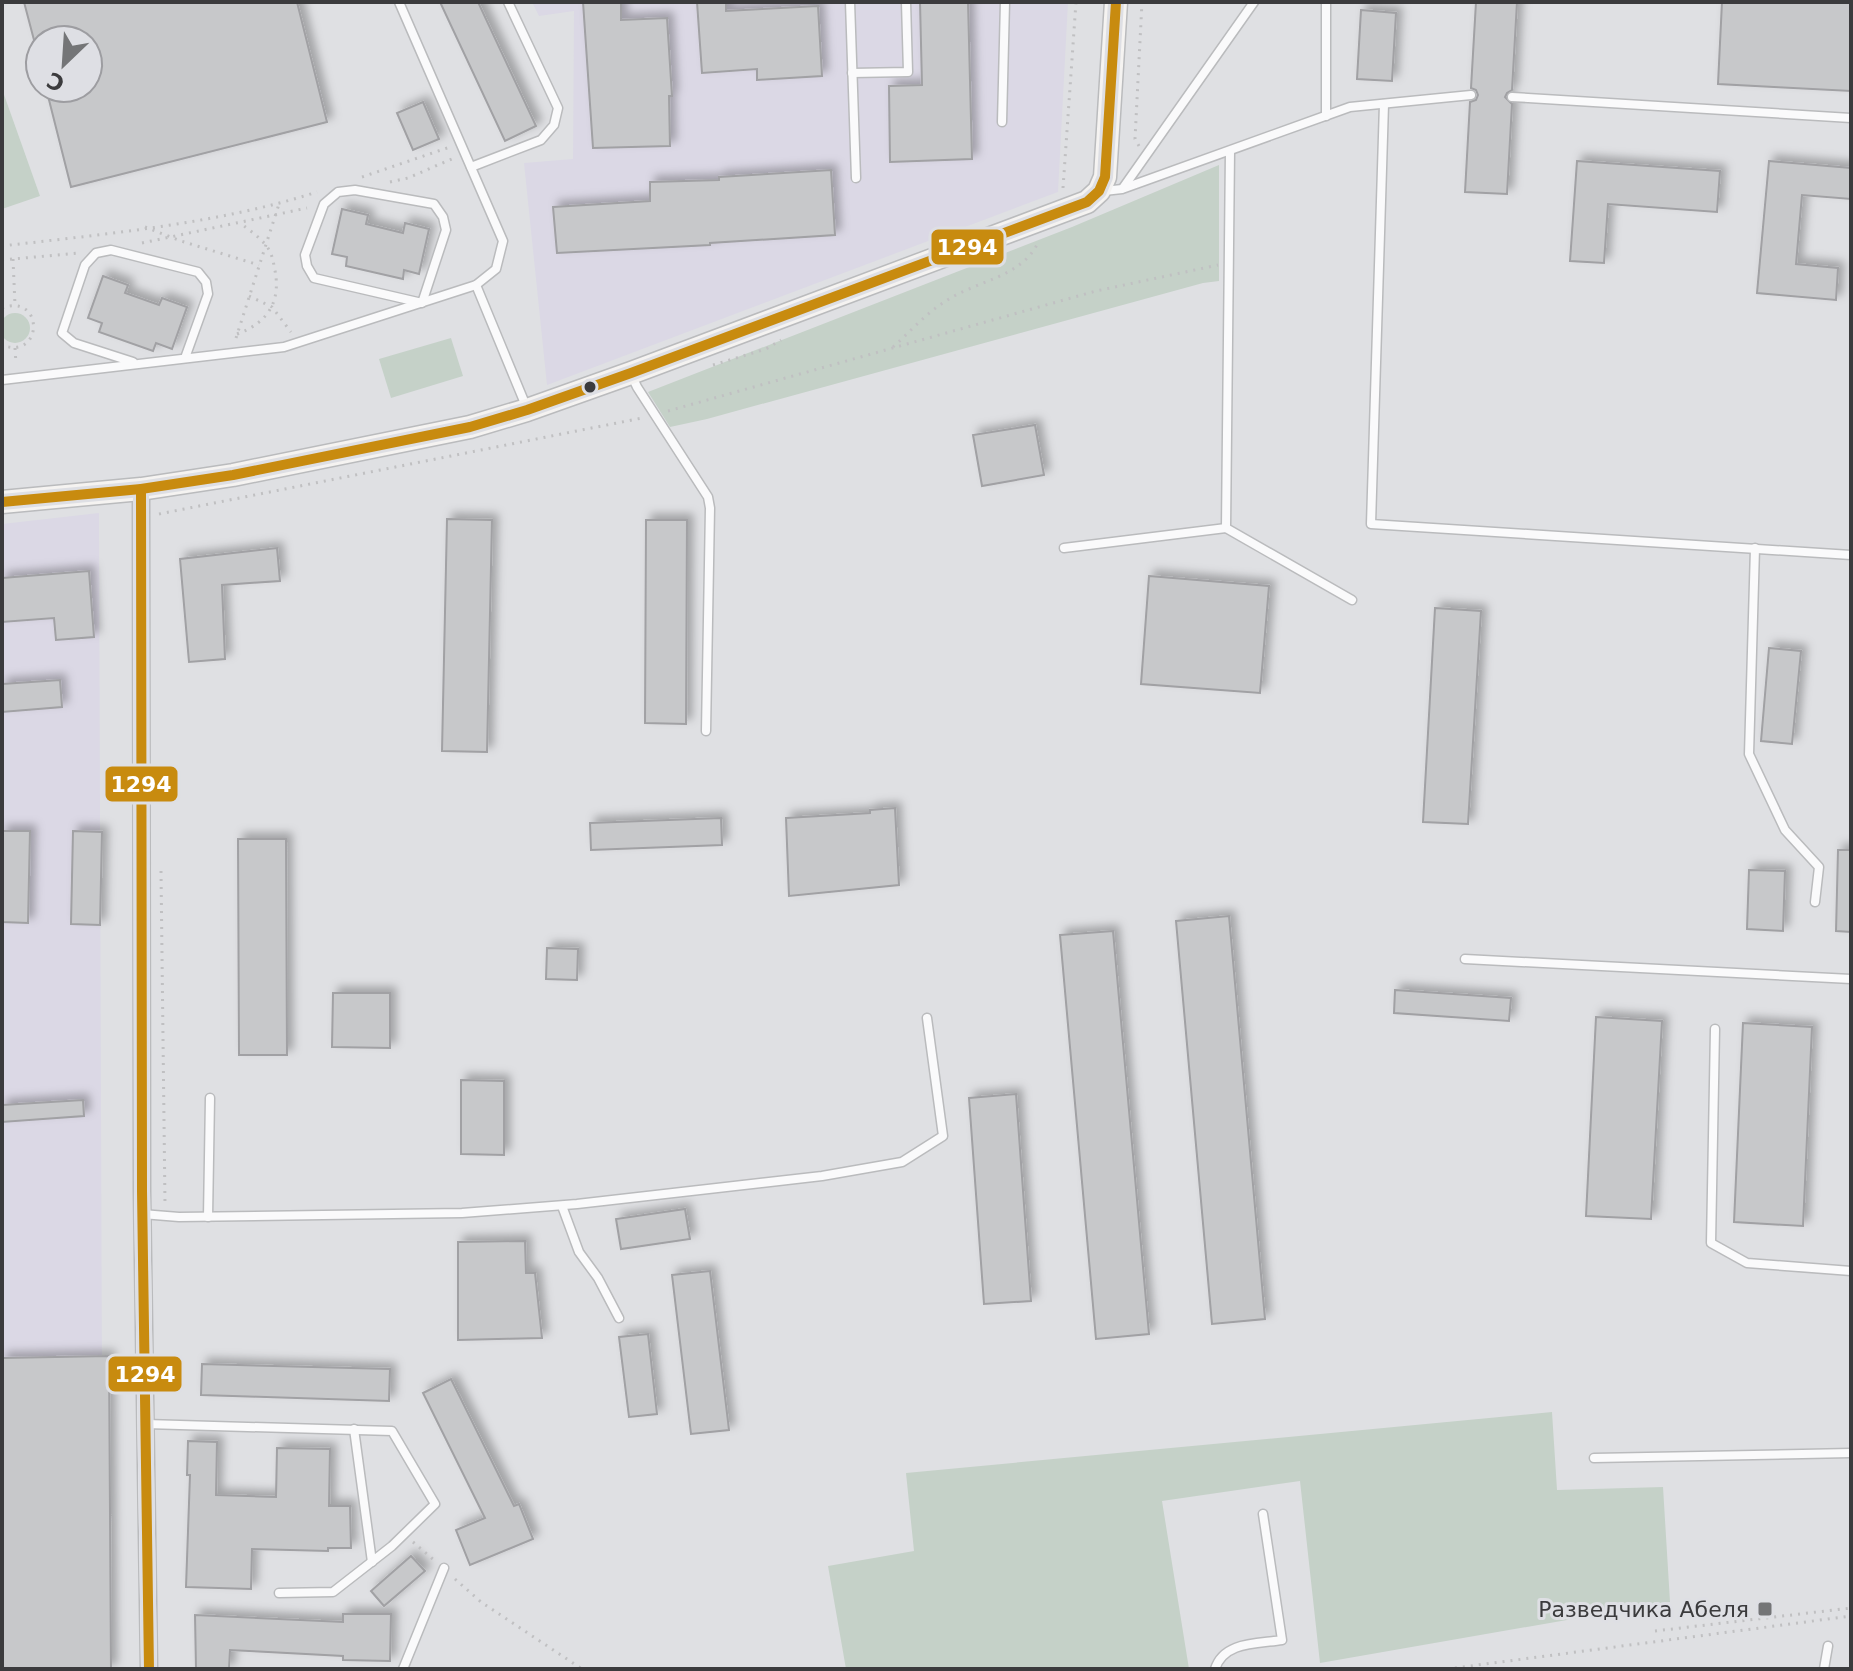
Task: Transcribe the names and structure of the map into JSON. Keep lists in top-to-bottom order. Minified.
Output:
{"places":{"transit":["Разведчика Абеля"]},"lines":["transit line 1294"],"north":"bottom left"}
